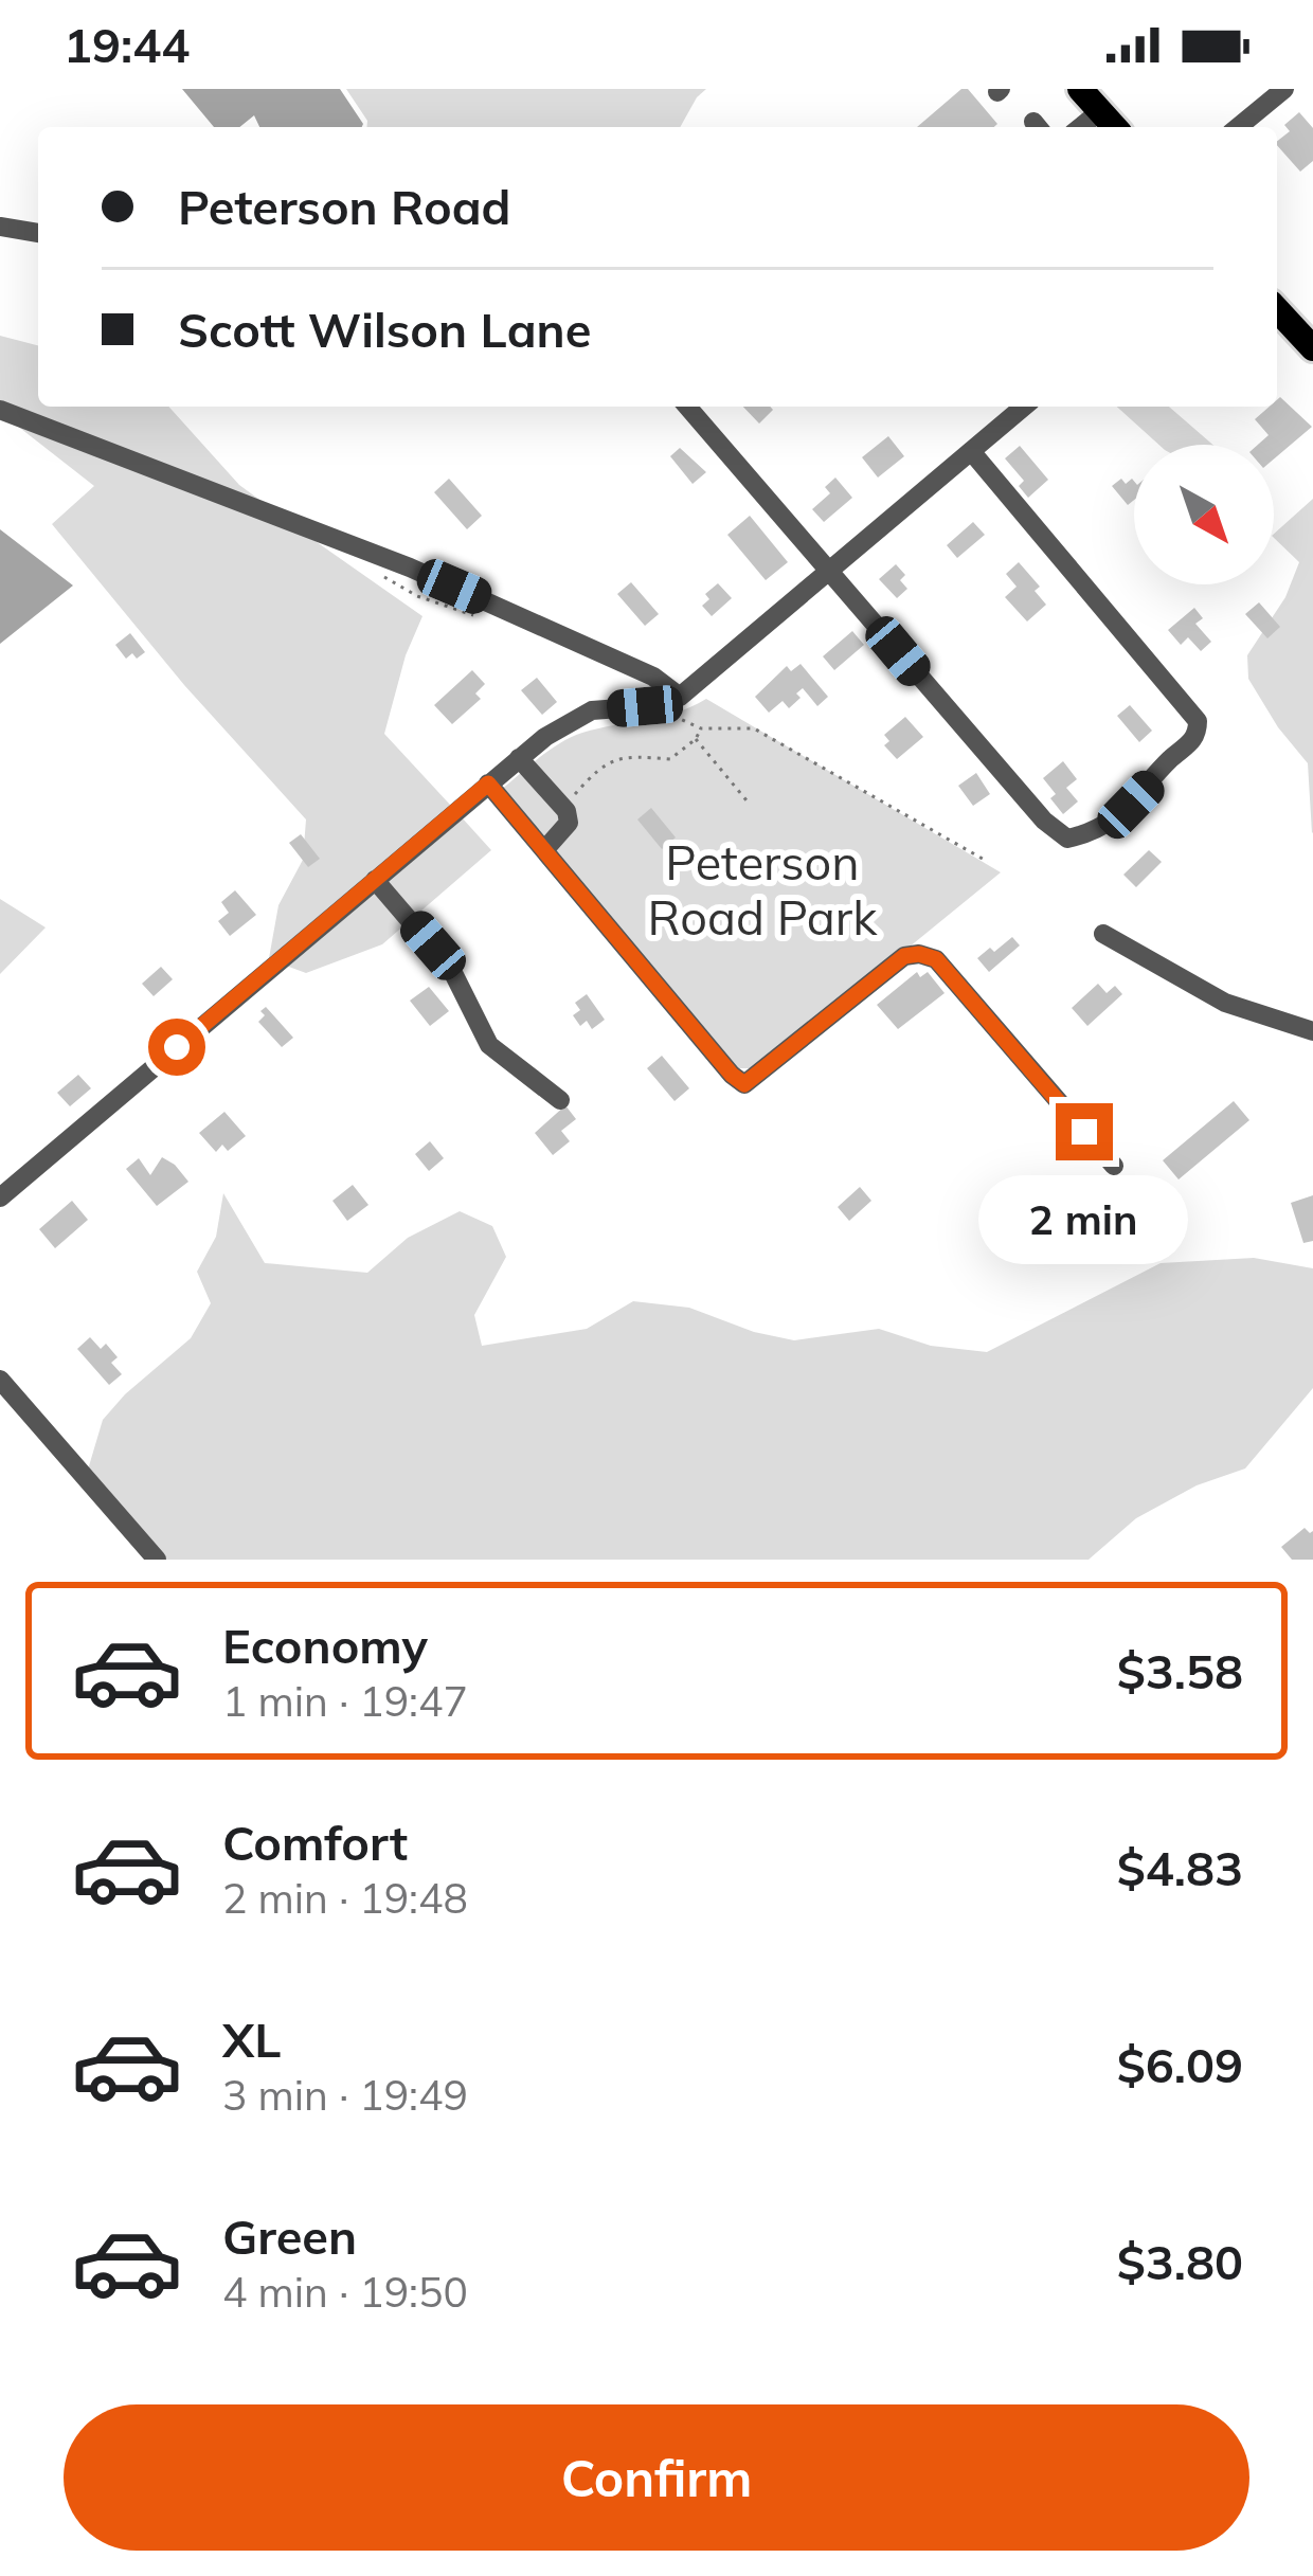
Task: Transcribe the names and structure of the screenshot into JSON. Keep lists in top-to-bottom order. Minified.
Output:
{"parks":["Peterson Road Park"],"north":"bottom right","page":{"status":"19:44","banner":["Peterson Road","Scott Wilson Lane"],"bubble":"2 min","list":[{"name":"Economy","note":"1 min · 19:47","value":"$3.58"},{"name":"Comfort","note":"2 min · 19:48","value":"$4.83"},{"name":"XL","note":"3 min · 19:49","value":"$6.09"},{"name":"Green","note":"4 min · 19:50","value":"$3.80"}],"buttons":"Confirm"}}
